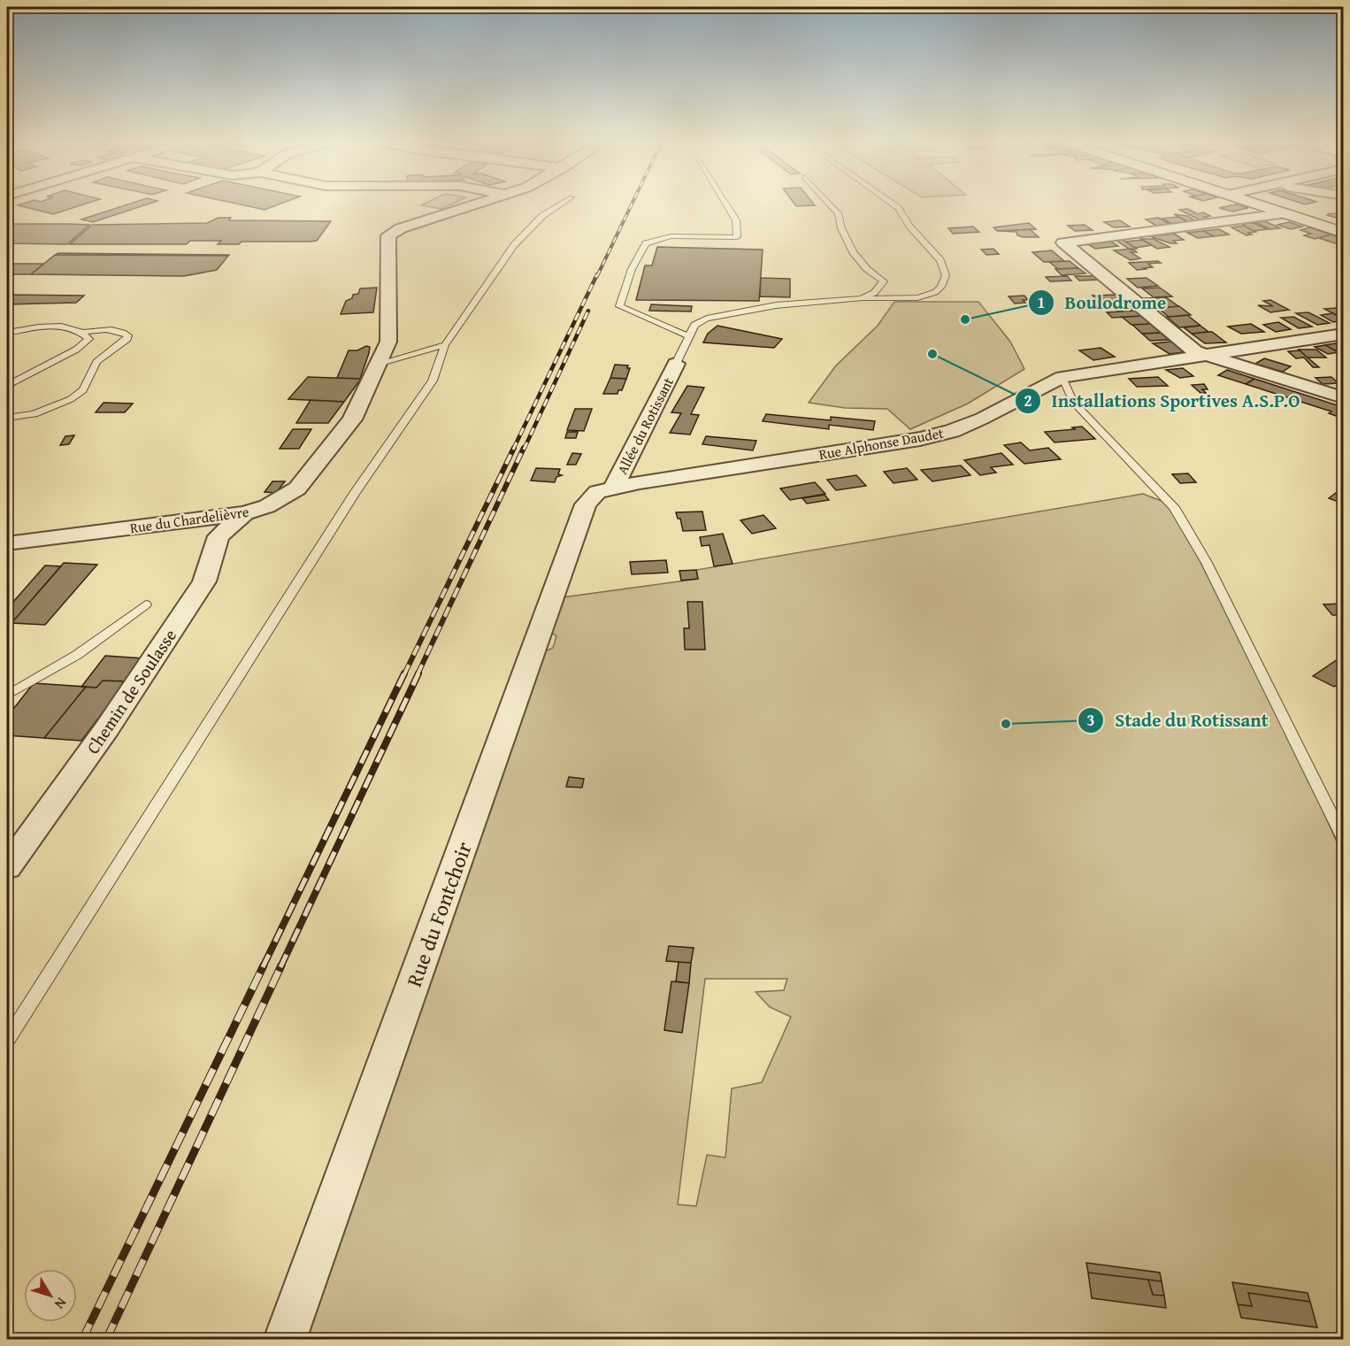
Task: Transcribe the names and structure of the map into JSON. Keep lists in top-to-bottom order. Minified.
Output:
{"streets":{"street":["Allée du Rotissant","Rue Alphonse Daudet","Rue du Chardelièvre","Chemin de Soulasse","Rue du Fontchoir"]},"crossings":[["Allée du Rotissant","Rue Alphonse Daudet"],["Allée du Rotissant","Rue du Fontchoir"],["Rue Alphonse Daudet","Rue du Fontchoir"],["Rue du Chardelièvre","Chemin de Soulasse"]],"places":["Boulodrome","Installations Sportives A.S.P.O","Stade du Rotissant"],"north":"bottom right"}
